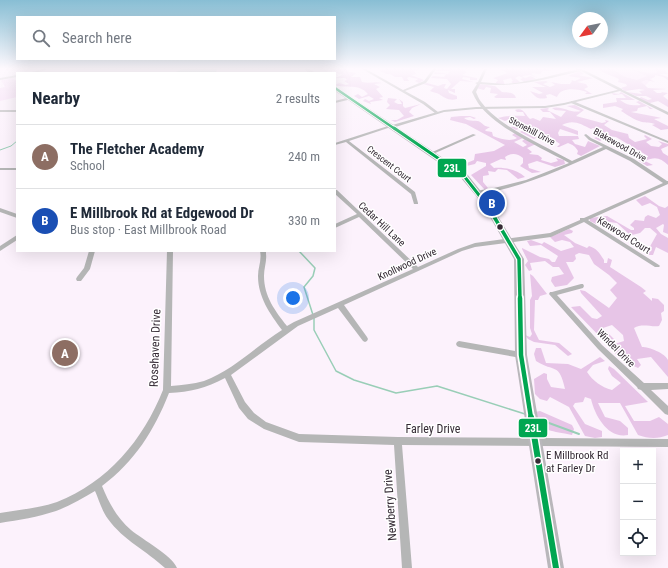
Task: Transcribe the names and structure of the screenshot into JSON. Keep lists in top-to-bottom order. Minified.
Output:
{"streets":{"street":["Stonehill Drive","Blakewood Drive","Crescent Court","Cedar Hill Lane","Kenwood Court","Knollwood Drive","Rosehaven Drive","Windel Drive","Farley Drive","Newberry Drive"]},"crossings":[["Blakewood Drive","Knollwood Drive"],["Cedar Hill Lane","Knollwood Drive"],["Kenwood Court","Knollwood Drive"],["Knollwood Drive","Rosehaven Drive"],["Knollwood Drive","Farley Drive"],["Farley Drive","Newberry Drive"]],"places":["E Millbrook Rd at Farley Dr"],"lines":["transit line 23L"],"north":"bottom left","page":{"search":"Search here","heading":["Nearby","2 results"],"list":[{"mark":"A","name":"The Fletcher Academy","note":"School","value":"240 m"},{"mark":"B","name":"E Millbrook Rd at Edgewood Dr","note":"Bus stop · East Millbrook Road","value":"330 m"}],"pins":["B","A"],"map_buttons":["+","−"]}}
